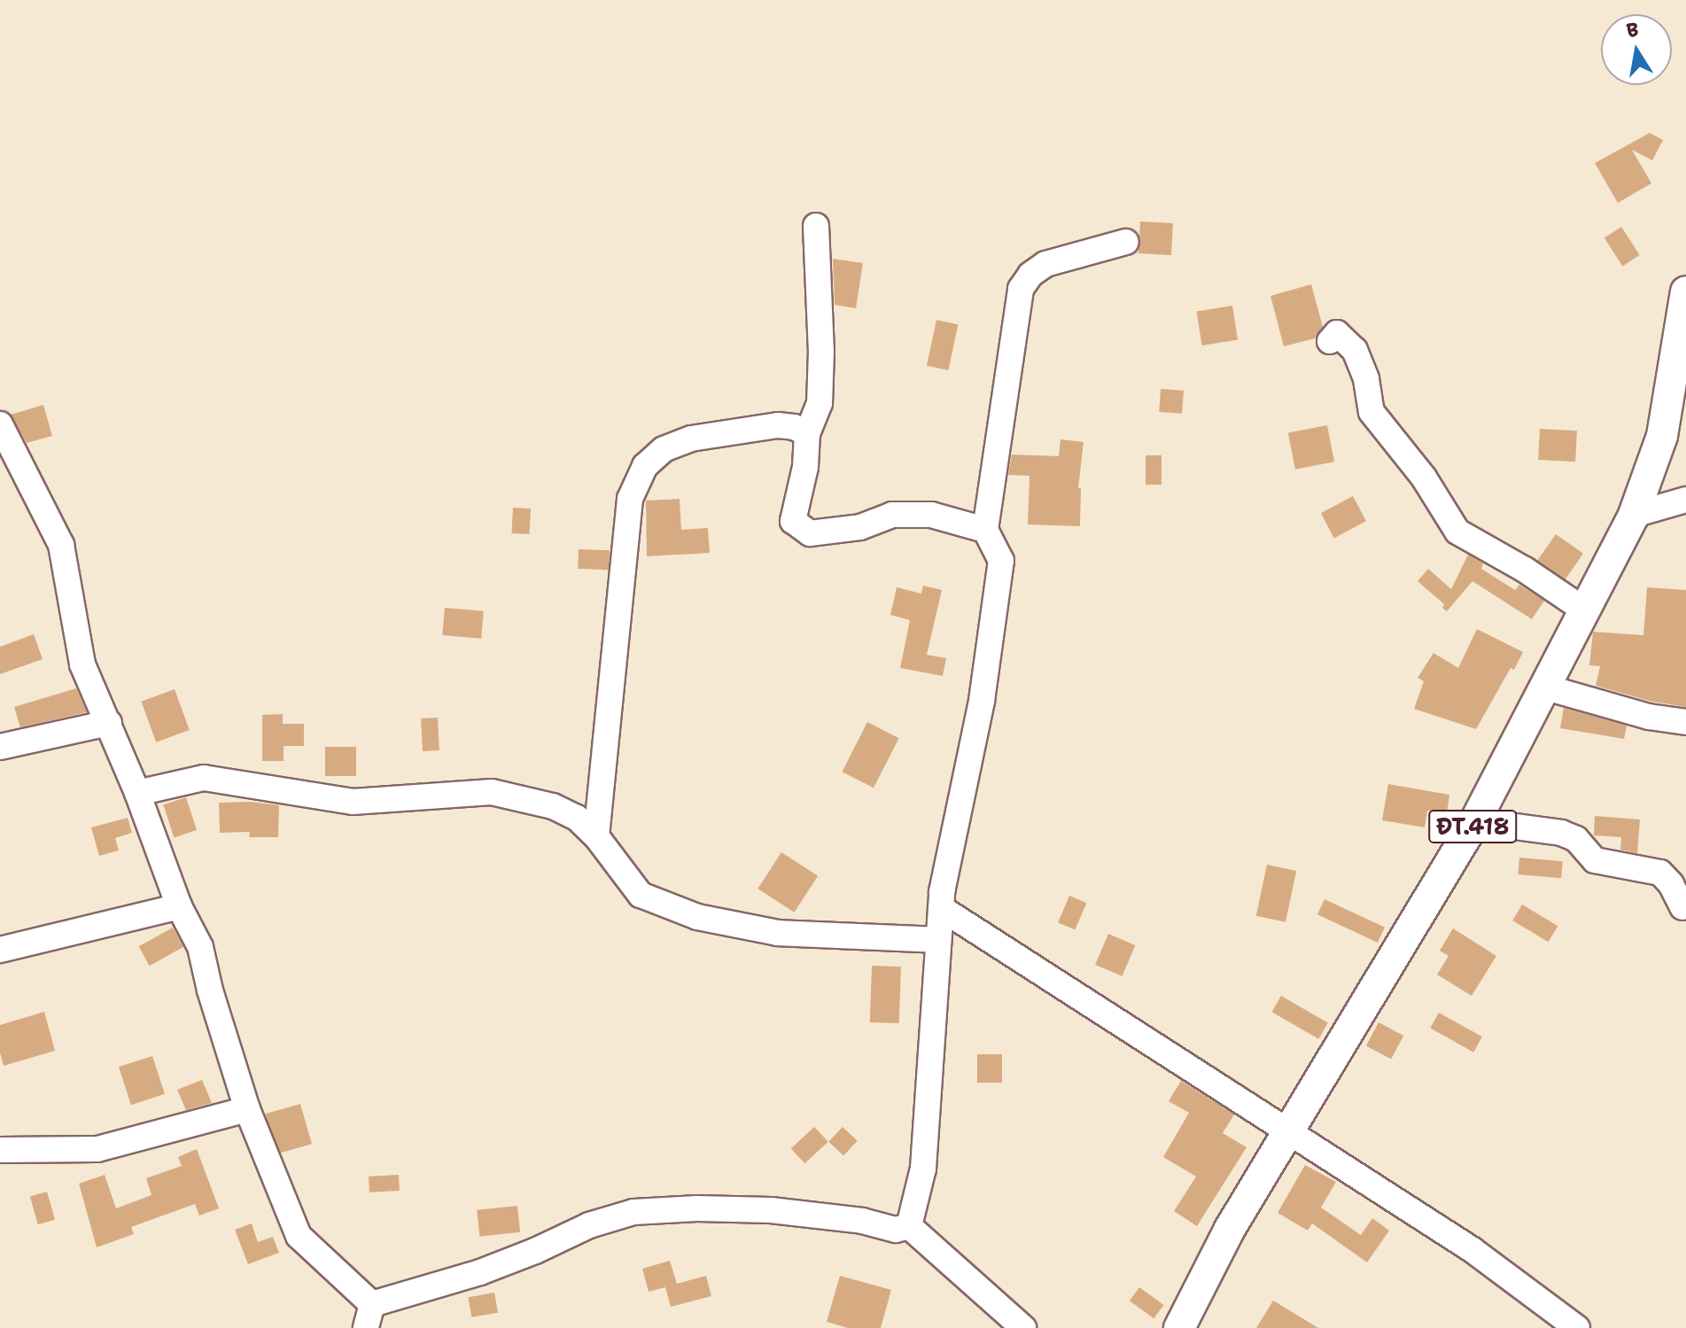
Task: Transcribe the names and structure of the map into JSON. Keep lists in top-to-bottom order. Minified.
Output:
{"streets":{"main road":["ĐT.418"]},"north":"top"}
